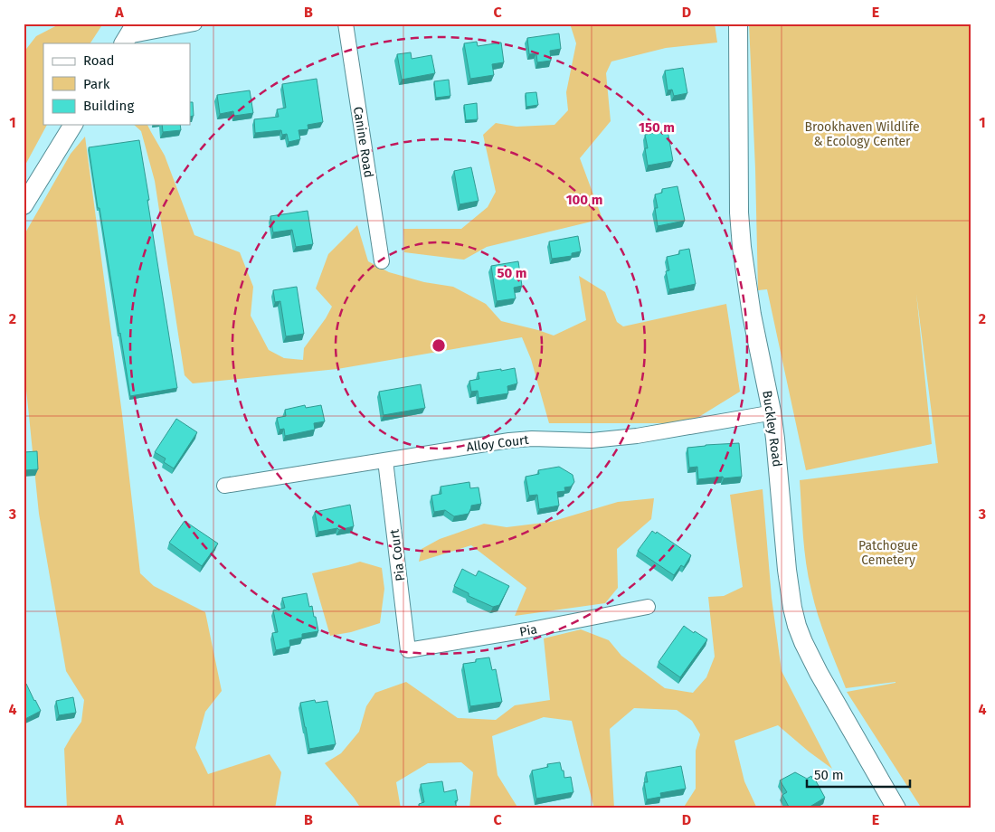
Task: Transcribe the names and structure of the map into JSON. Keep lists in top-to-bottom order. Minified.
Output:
{"streets":{"street":["Canine Road","Buckley Road","Alloy Court","Pia Court","Pia"]},"crossings":[["Buckley Road","Alloy Court"],["Alloy Court","Pia Court"],["Pia Court","Pia"]],"parks":["Brookhaven Wildlife & Ecology Center","Patchogue Cemetery"],"legend":["Road","Park","Building"],"scale_bar":"50 m","grid":{"columns":["A","B","C","D","E"],"rows":["1","2","3","4"]},"rings":["150 m","100 m","50 m"]}
